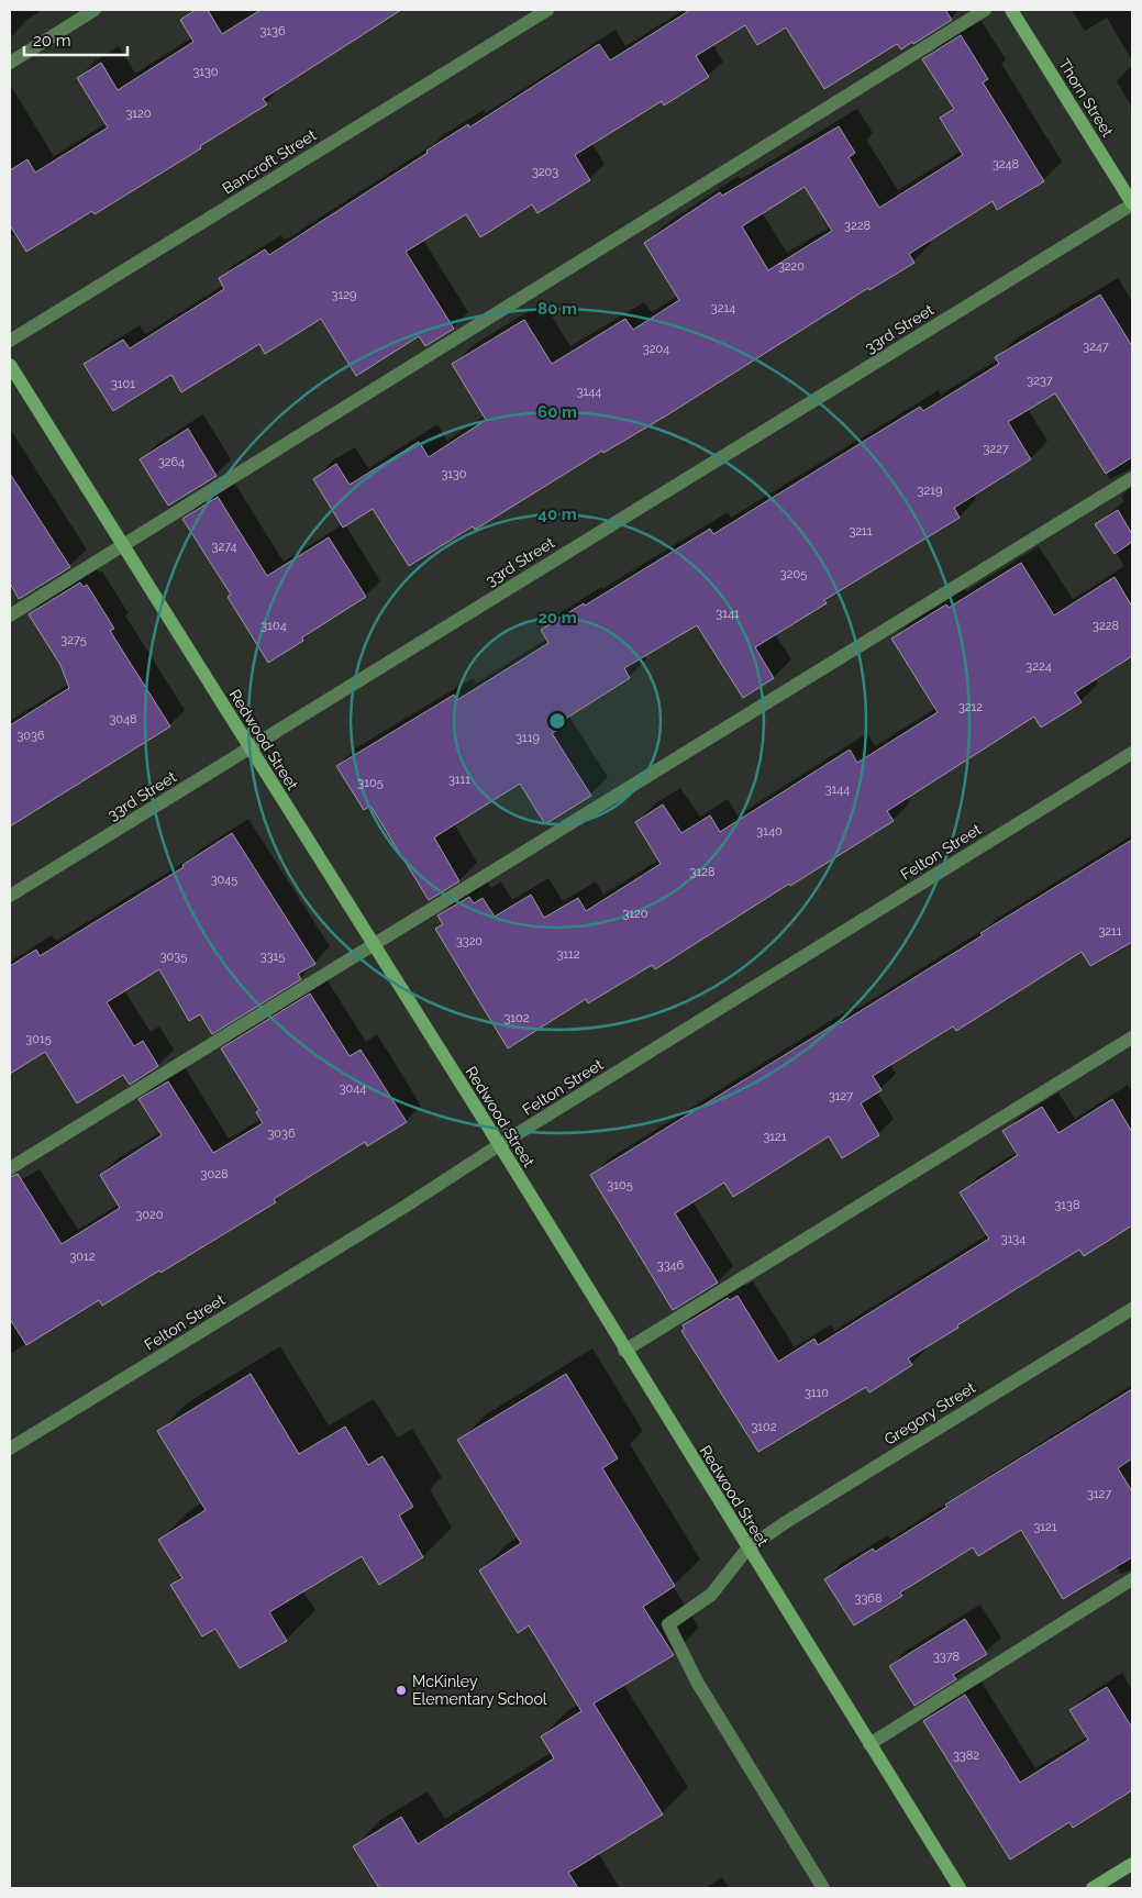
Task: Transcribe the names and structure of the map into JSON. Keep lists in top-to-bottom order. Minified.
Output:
{"streets":{"street":["Thorn Street","Bancroft Street","33rd Street","Redwood Street","Felton Street","Gregory Street"]},"crossings":[["Thorn Street","33rd Street"],["33rd Street","Redwood Street"],["Redwood Street","Felton Street"],["Redwood Street","Gregory Street"]],"places":["McKinley Elementary School"],"house_numbers":["3136","3130","3120","3248","3203","3228","3220","3129","3214","3247","3204","3237","3101","3144","3227","3264","3130","3219","3211","3274","3205","3141","3104","3228","3275","3224","3212","3048","3036","3119","3111","3105","3144","3140","3128","3045","3120","3211","3320","3112","3035","3315","3102","3015","3044","3127","3036","3121","3028","3105","3138","3020","3134","3012","3346","3110","3102","3127","3121","3368","3378","3382"],"scale_bar":"20 m","rings":["80 m","60 m","40 m","20 m"]}
